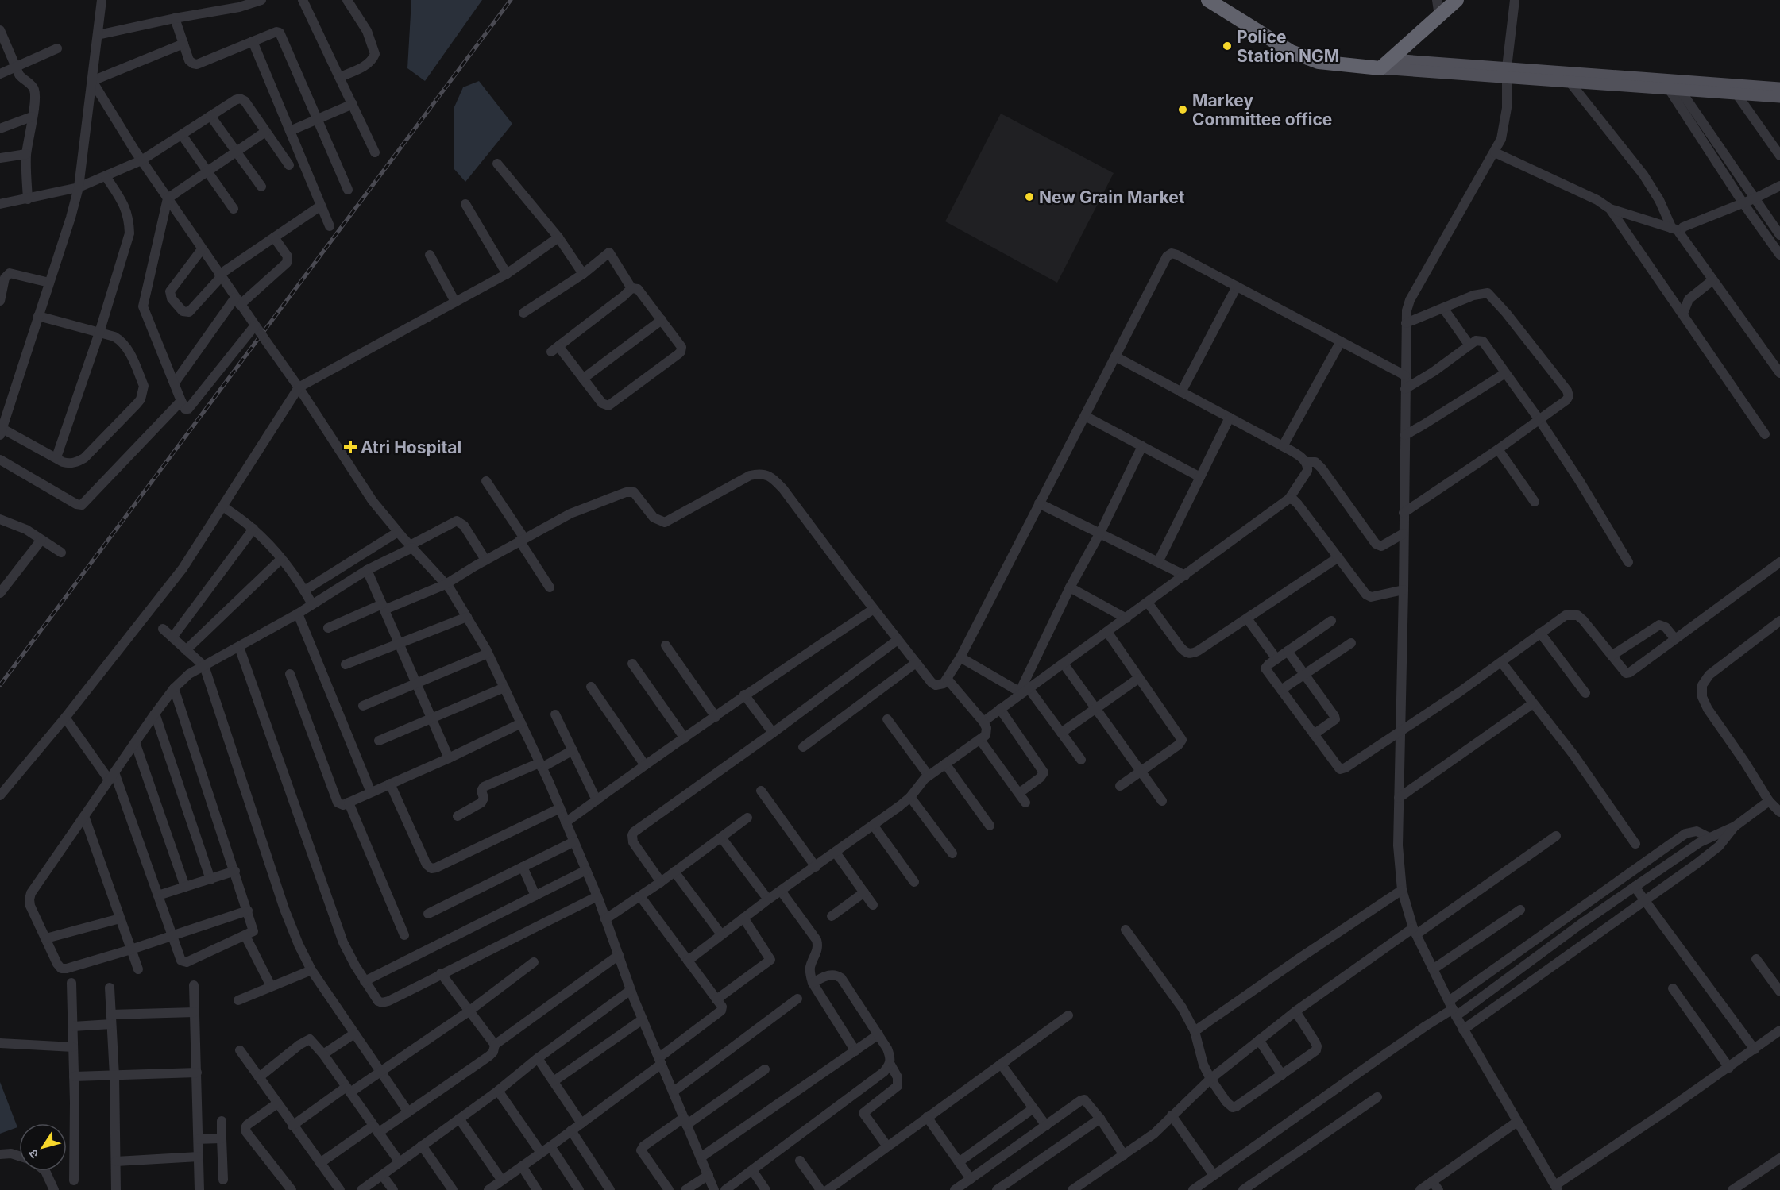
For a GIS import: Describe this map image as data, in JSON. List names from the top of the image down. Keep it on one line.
{"places":{"other":["Police Station NGM","Markey Committee office","New Grain Market"],"health":["Atri Hospital"]},"north":"bottom left"}
